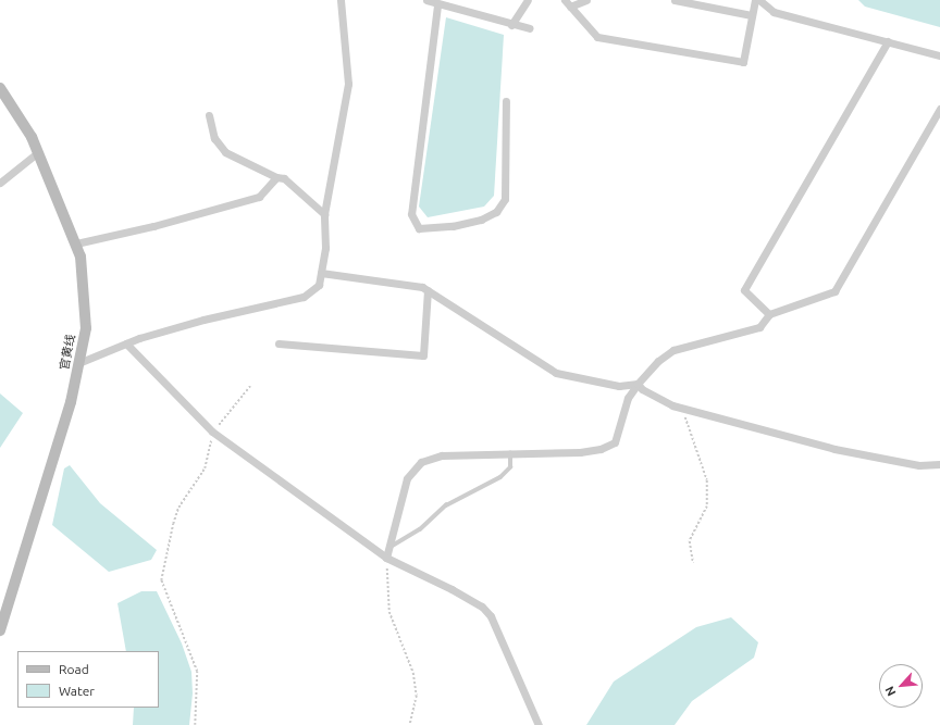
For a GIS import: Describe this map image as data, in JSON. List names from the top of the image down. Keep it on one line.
{"streets":{"street":["官黄线"]},"legend":["Road","Water"],"north":"bottom left"}
